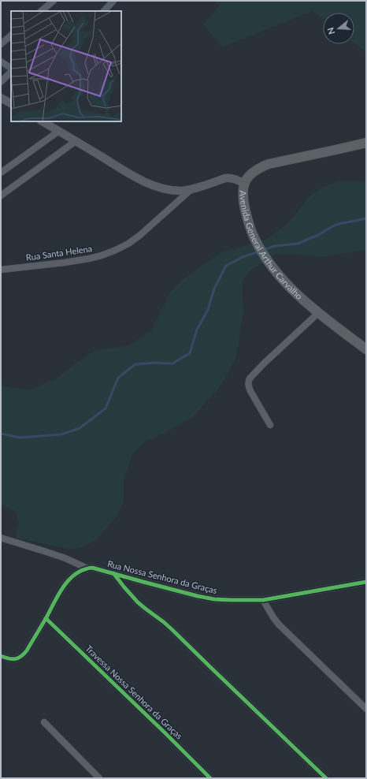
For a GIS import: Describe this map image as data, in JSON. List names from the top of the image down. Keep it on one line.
{"streets":{"main road":["Avenida General Arthur Carvalho"],"street":["Rua Santa Helena","Rua Nossa Senhora da Graças","Travessa Nossa Senhora da Graças"]},"north":"left"}
